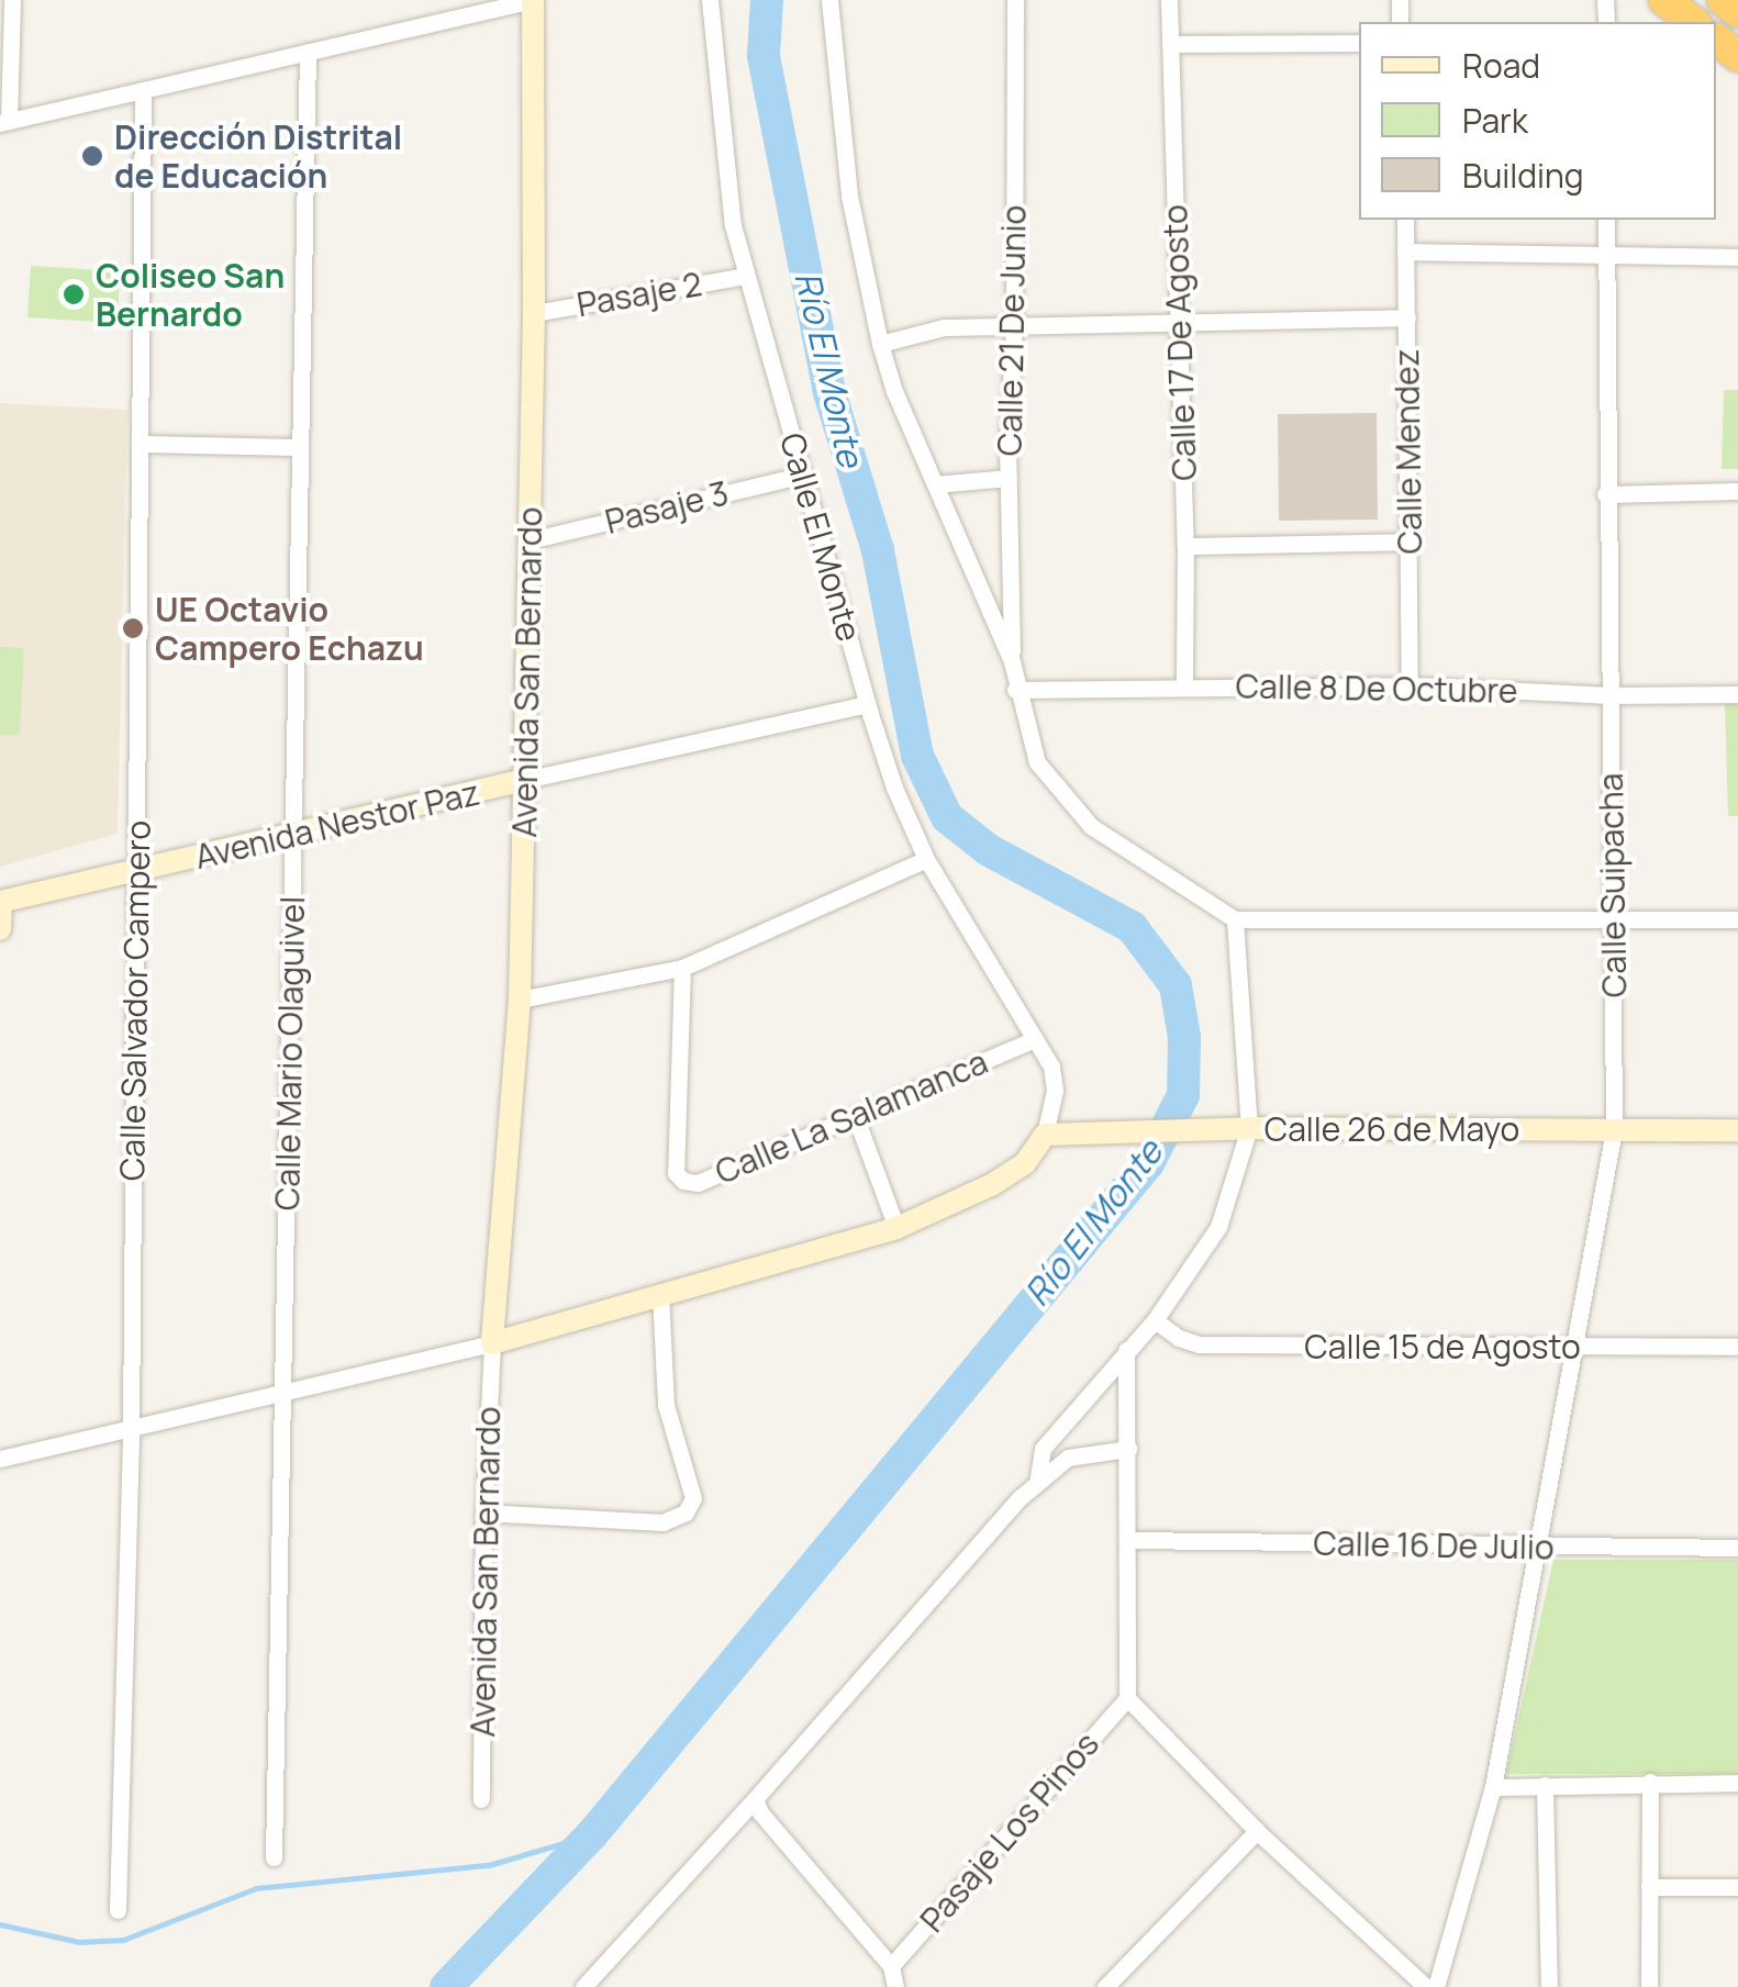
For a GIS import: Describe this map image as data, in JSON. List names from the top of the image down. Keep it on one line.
{"streets":{"street":["Pasaje 2","Calle 21 De Junio","Calle 17 De Agosto","Calle Mendez","Pasaje 3","Calle El Monte","Avenida San Bernardo","Calle 8 De Octubre","Avenida Nestor Paz","Calle Suipacha","Calle Salvador Campero","Calle Mario Olaguivel","Calle La Salamanca","Calle 26 de Mayo","Calle 15 de Agosto","Calle 16 De Julio","Pasaje Los Pinos"]},"crossings":[["Pasaje 2","Calle El Monte"],["Pasaje 2","Avenida San Bernardo"],["Calle 17 De Agosto","Calle 8 De Octubre"],["Calle Mendez","Calle 8 De Octubre"],["Pasaje 3","Calle El Monte"],["Pasaje 3","Avenida San Bernardo"],["Calle El Monte","Avenida Nestor Paz"],["Calle El Monte","Calle La Salamanca"],["Avenida San Bernardo","Avenida Nestor Paz"],["Calle 8 De Octubre","Calle Suipacha"],["Avenida Nestor Paz","Calle Salvador Campero"],["Avenida Nestor Paz","Calle Mario Olaguivel"],["Calle Suipacha","Calle 26 de Mayo"],["Calle Suipacha","Calle 15 de Agosto"],["Calle Suipacha","Calle 16 De Julio"]],"water":["Río El Monte"],"places":["Dirección Distrital de Educación","Coliseo San Bernardo","UE Octavio Campero Echazu"],"legend":["Road","Park","Building"]}
